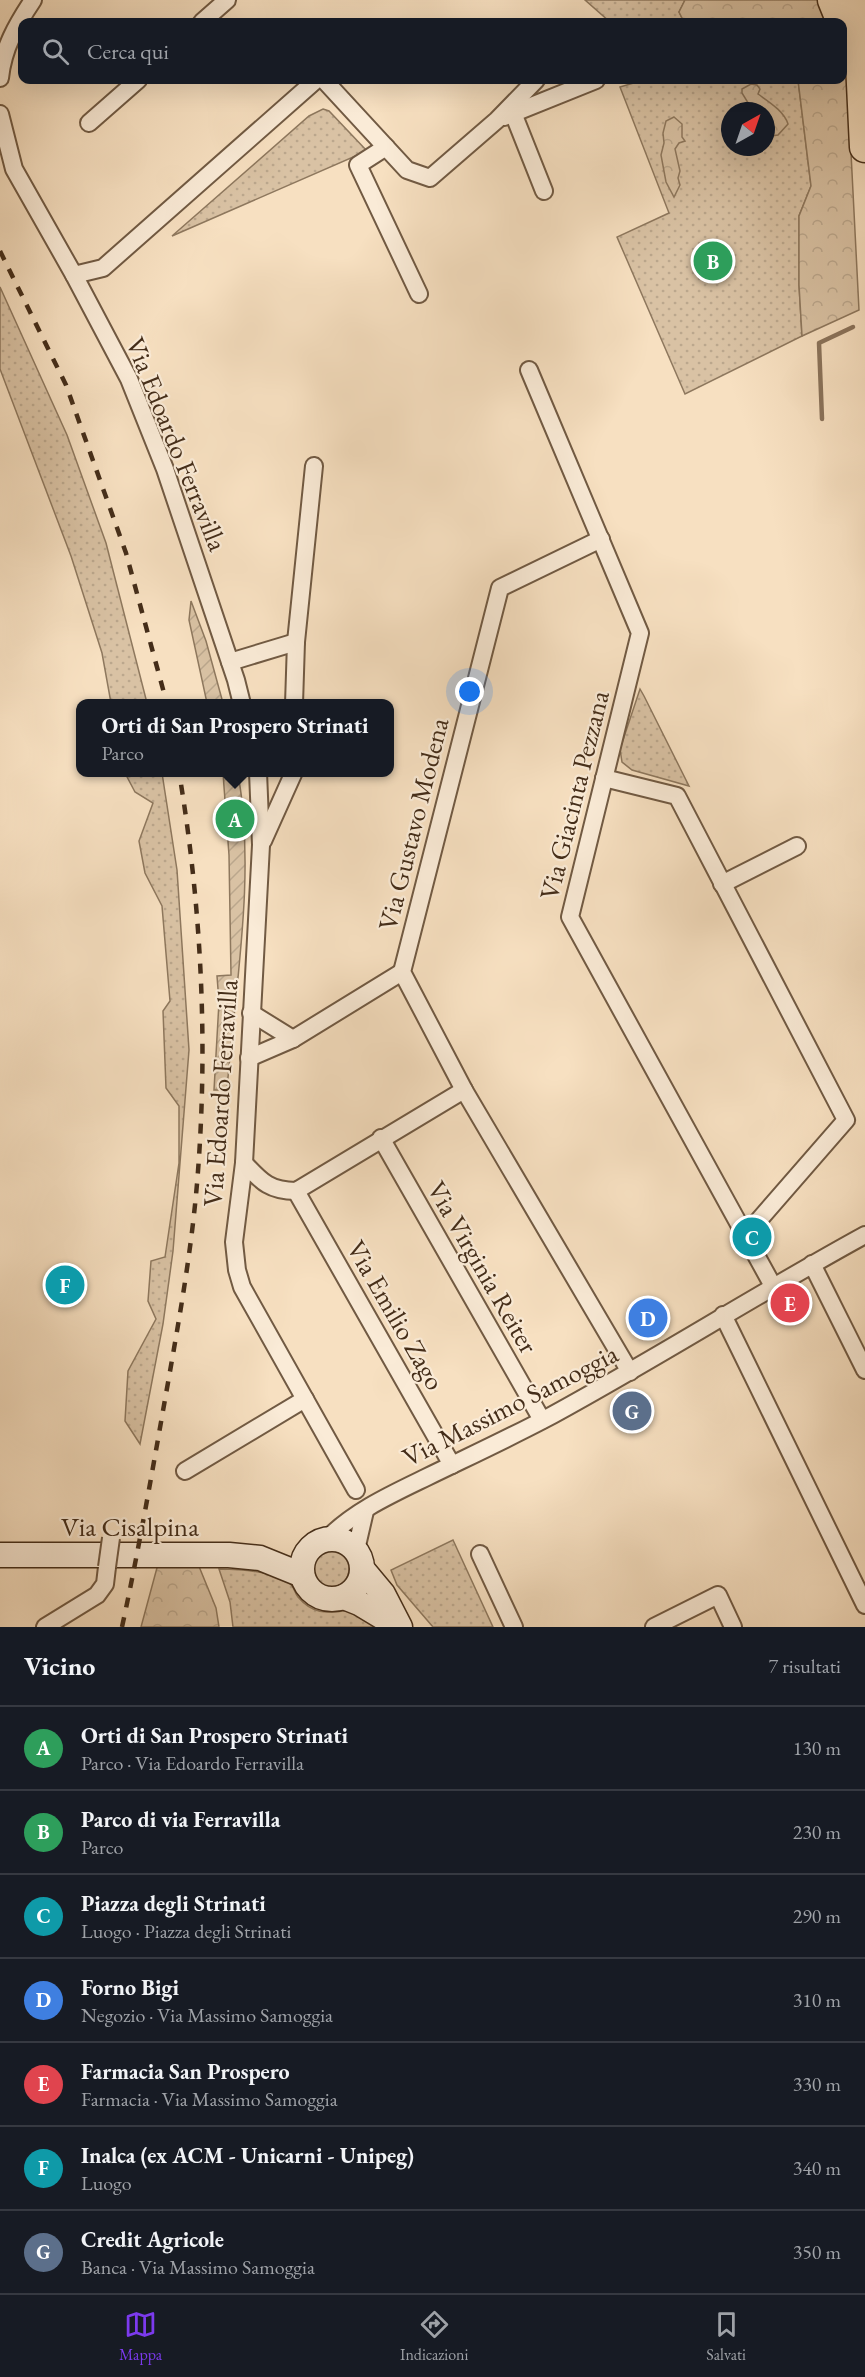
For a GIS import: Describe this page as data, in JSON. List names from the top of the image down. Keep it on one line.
{"streets":{"main road":["Via Cisalpina"],"street":["Via Edoardo Ferravilla","Via Giacinta Pezzana","Via Gustavo Modena","Via Virginia Reiter","Via Emilio Zago","Via Massimo Samoggia"]},"crossings":[["Via Edoardo Ferravilla","Via Gustavo Modena"],["Via Giacinta Pezzana","Via Gustavo Modena"],["Via Giacinta Pezzana","Via Massimo Samoggia"],["Via Gustavo Modena","Via Massimo Samoggia"],["Via Virginia Reiter","Via Massimo Samoggia"],["Via Emilio Zago","Via Massimo Samoggia"],["Via Massimo Samoggia","Via Cisalpina"]],"north":"top right","page":{"search":"Cerca qui","pins":["B","A","C","F","E","D","G"],"popup":["Orti di San Prospero Strinati","Parco"],"heading":["Vicino","7 risultati"],"list":[{"mark":"A","name":"Orti di San Prospero Strinati","note":"Parco · Via Edoardo Ferravilla","value":"130 m"},{"mark":"B","name":"Parco di via Ferravilla","note":"Parco","value":"230 m"},{"mark":"C","name":"Piazza degli Strinati","note":"Luogo · Piazza degli Strinati","value":"290 m"},{"mark":"D","name":"Forno Bigi","note":"Negozio · Via Massimo Samoggia","value":"310 m"},{"mark":"E","name":"Farmacia San Prospero","note":"Farmacia · Via Massimo Samoggia","value":"330 m"},{"mark":"F","name":"Inalca (ex ACM - Unicarni - Unipeg)","note":"Luogo","value":"340 m"},{"mark":"G","name":"Credit Agricole","note":"Banca · Via Massimo Samoggia","value":"350 m"}],"nav":["Mappa","Indicazioni","Salvati"]}}
